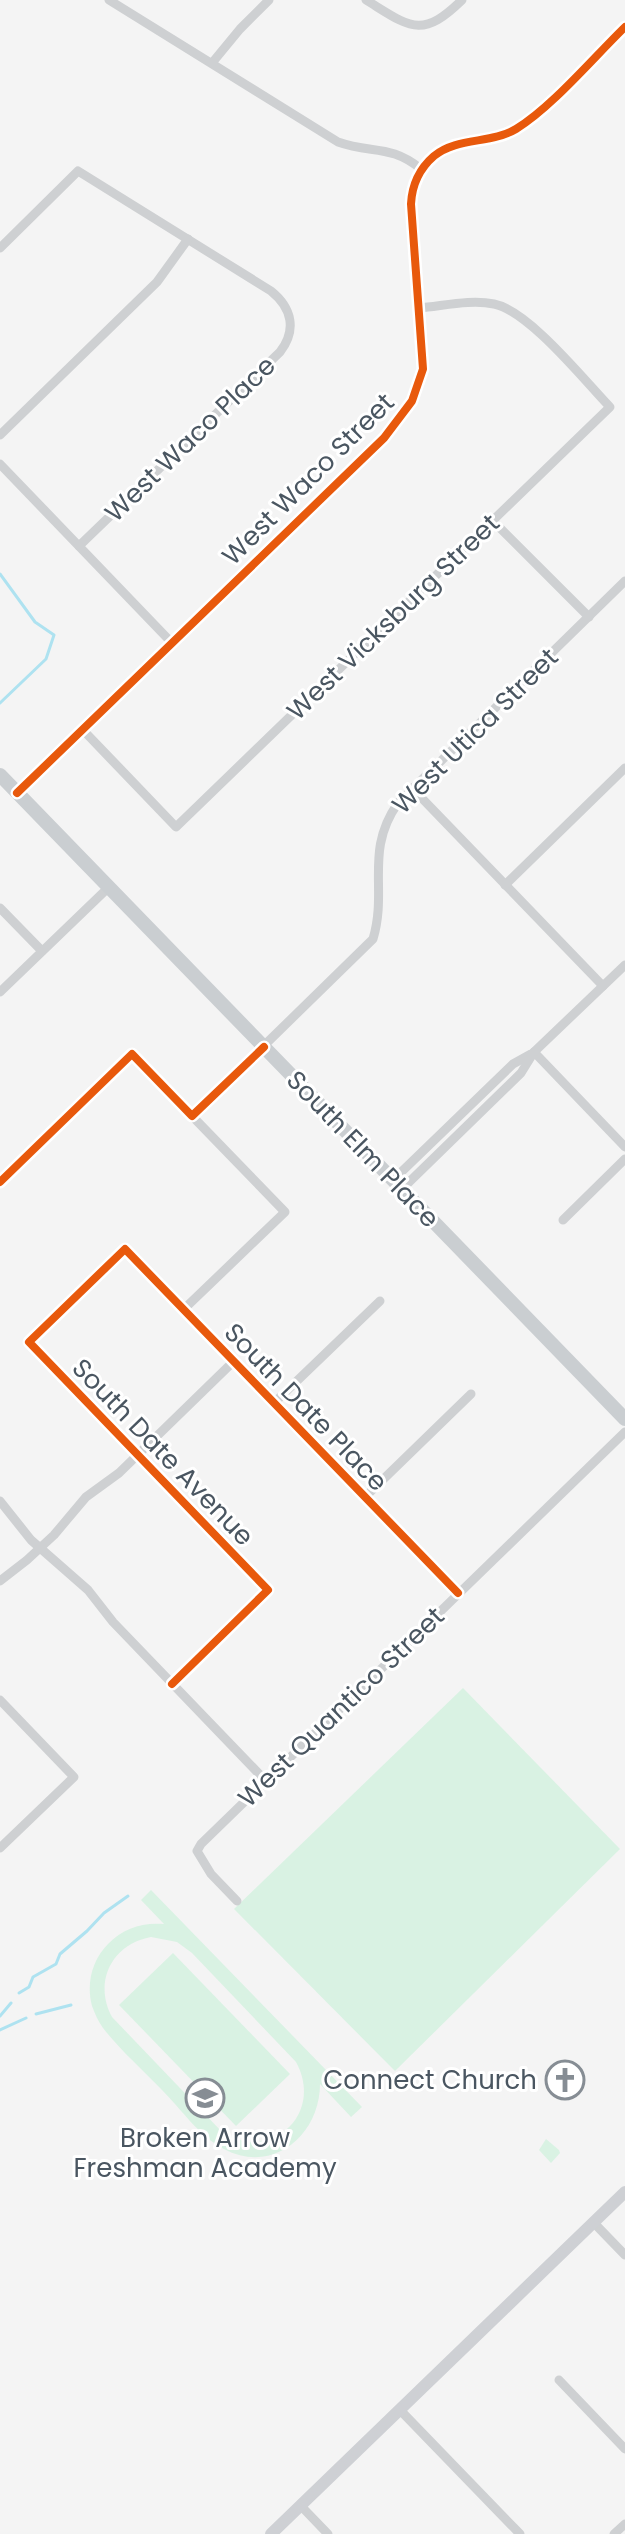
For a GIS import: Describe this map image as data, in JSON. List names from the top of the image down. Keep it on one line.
{"streets":{"main road":["South Elm Place"],"street":["West Waco Place","West Waco Street","West Vicksburg Street","West Utica Street","South Date Place","South Date Avenue","West Quantico Street"]},"crossings":[["West Waco Street","West Vicksburg Street"],["West Waco Street","South Elm Place"],["West Utica Street","South Elm Place"],["South Date Place","South Date Avenue"],["South Date Place","West Quantico Street"]],"places":{"church":["Connect Church"],"school or university":["Broken Arrow Freshman Academy"]}}
